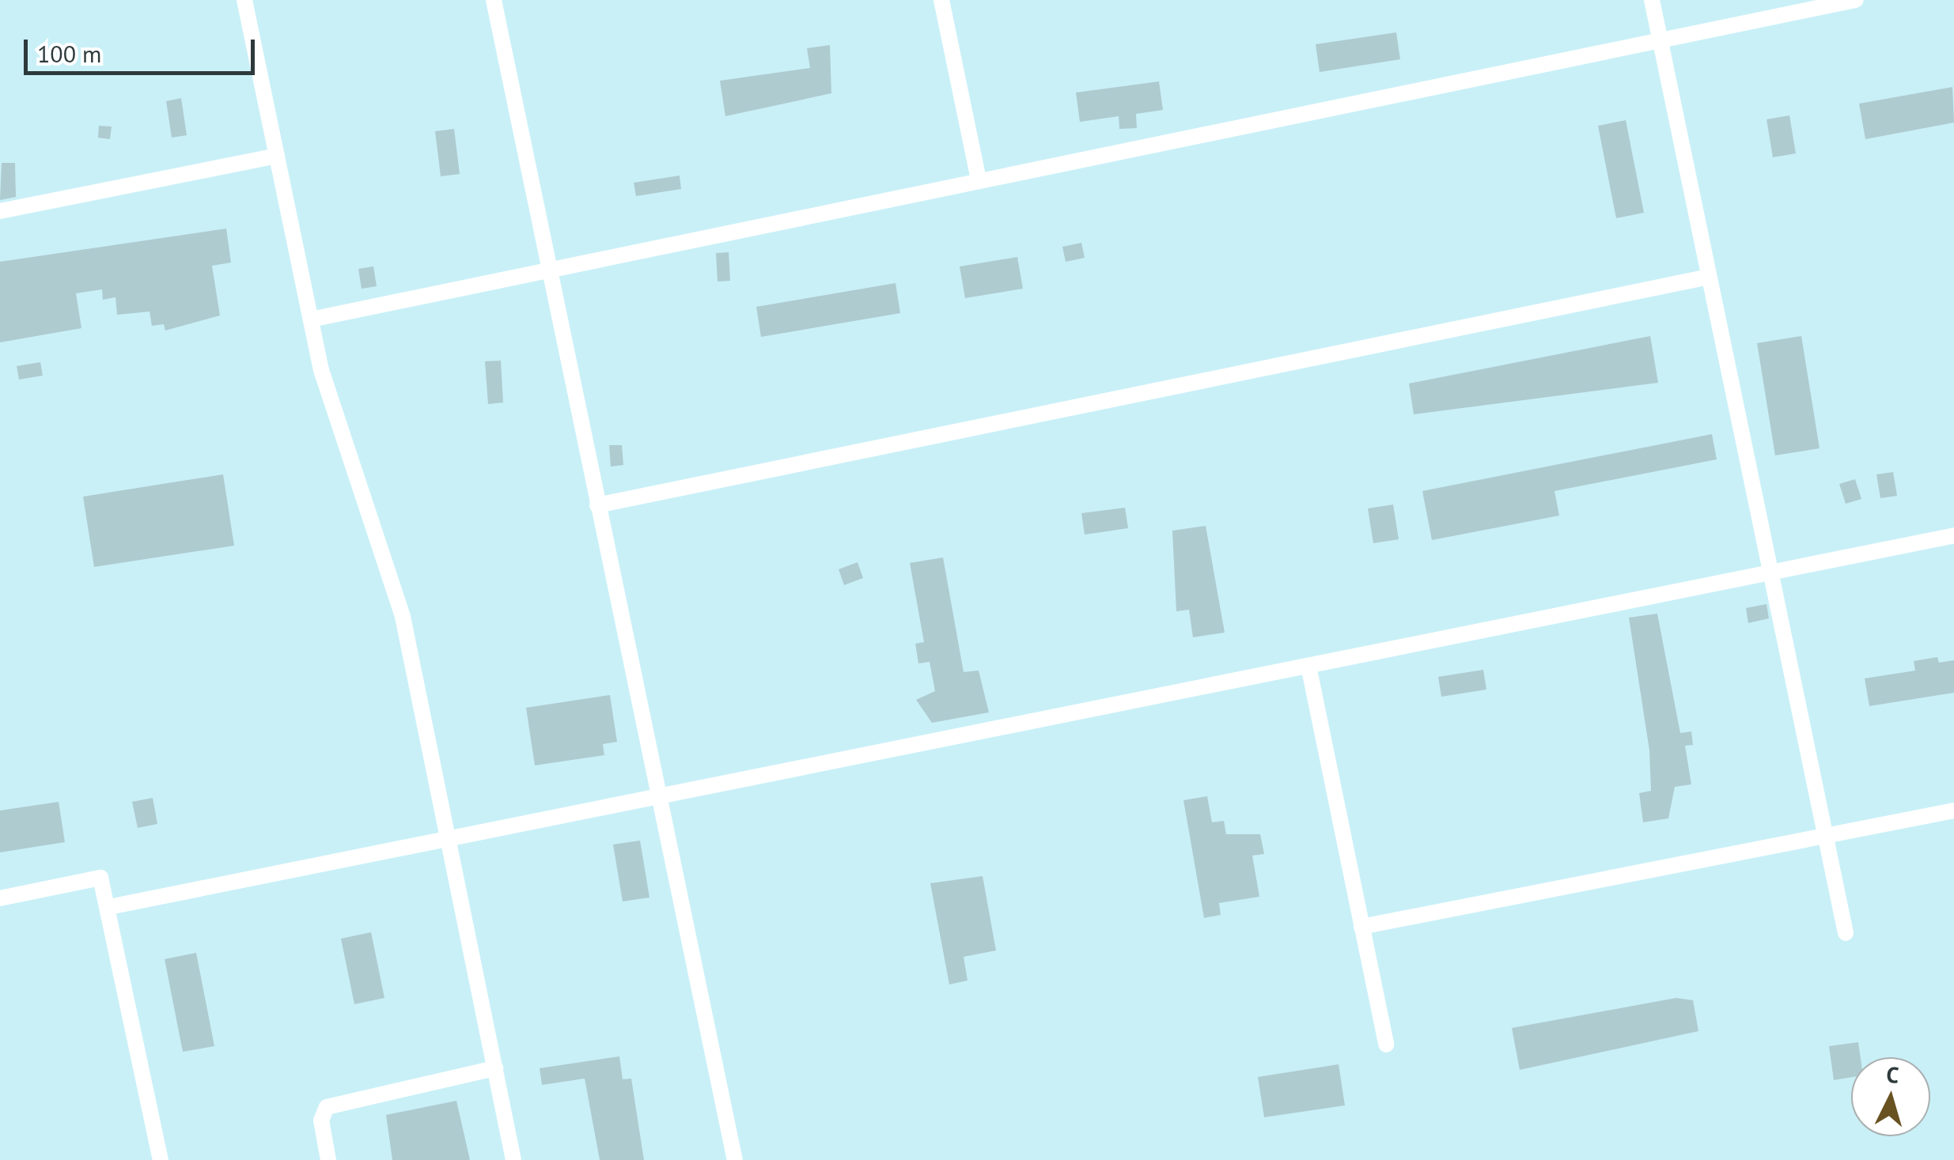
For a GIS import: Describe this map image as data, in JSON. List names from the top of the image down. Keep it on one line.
{"scale_bar":"100 m","north":"top"}
